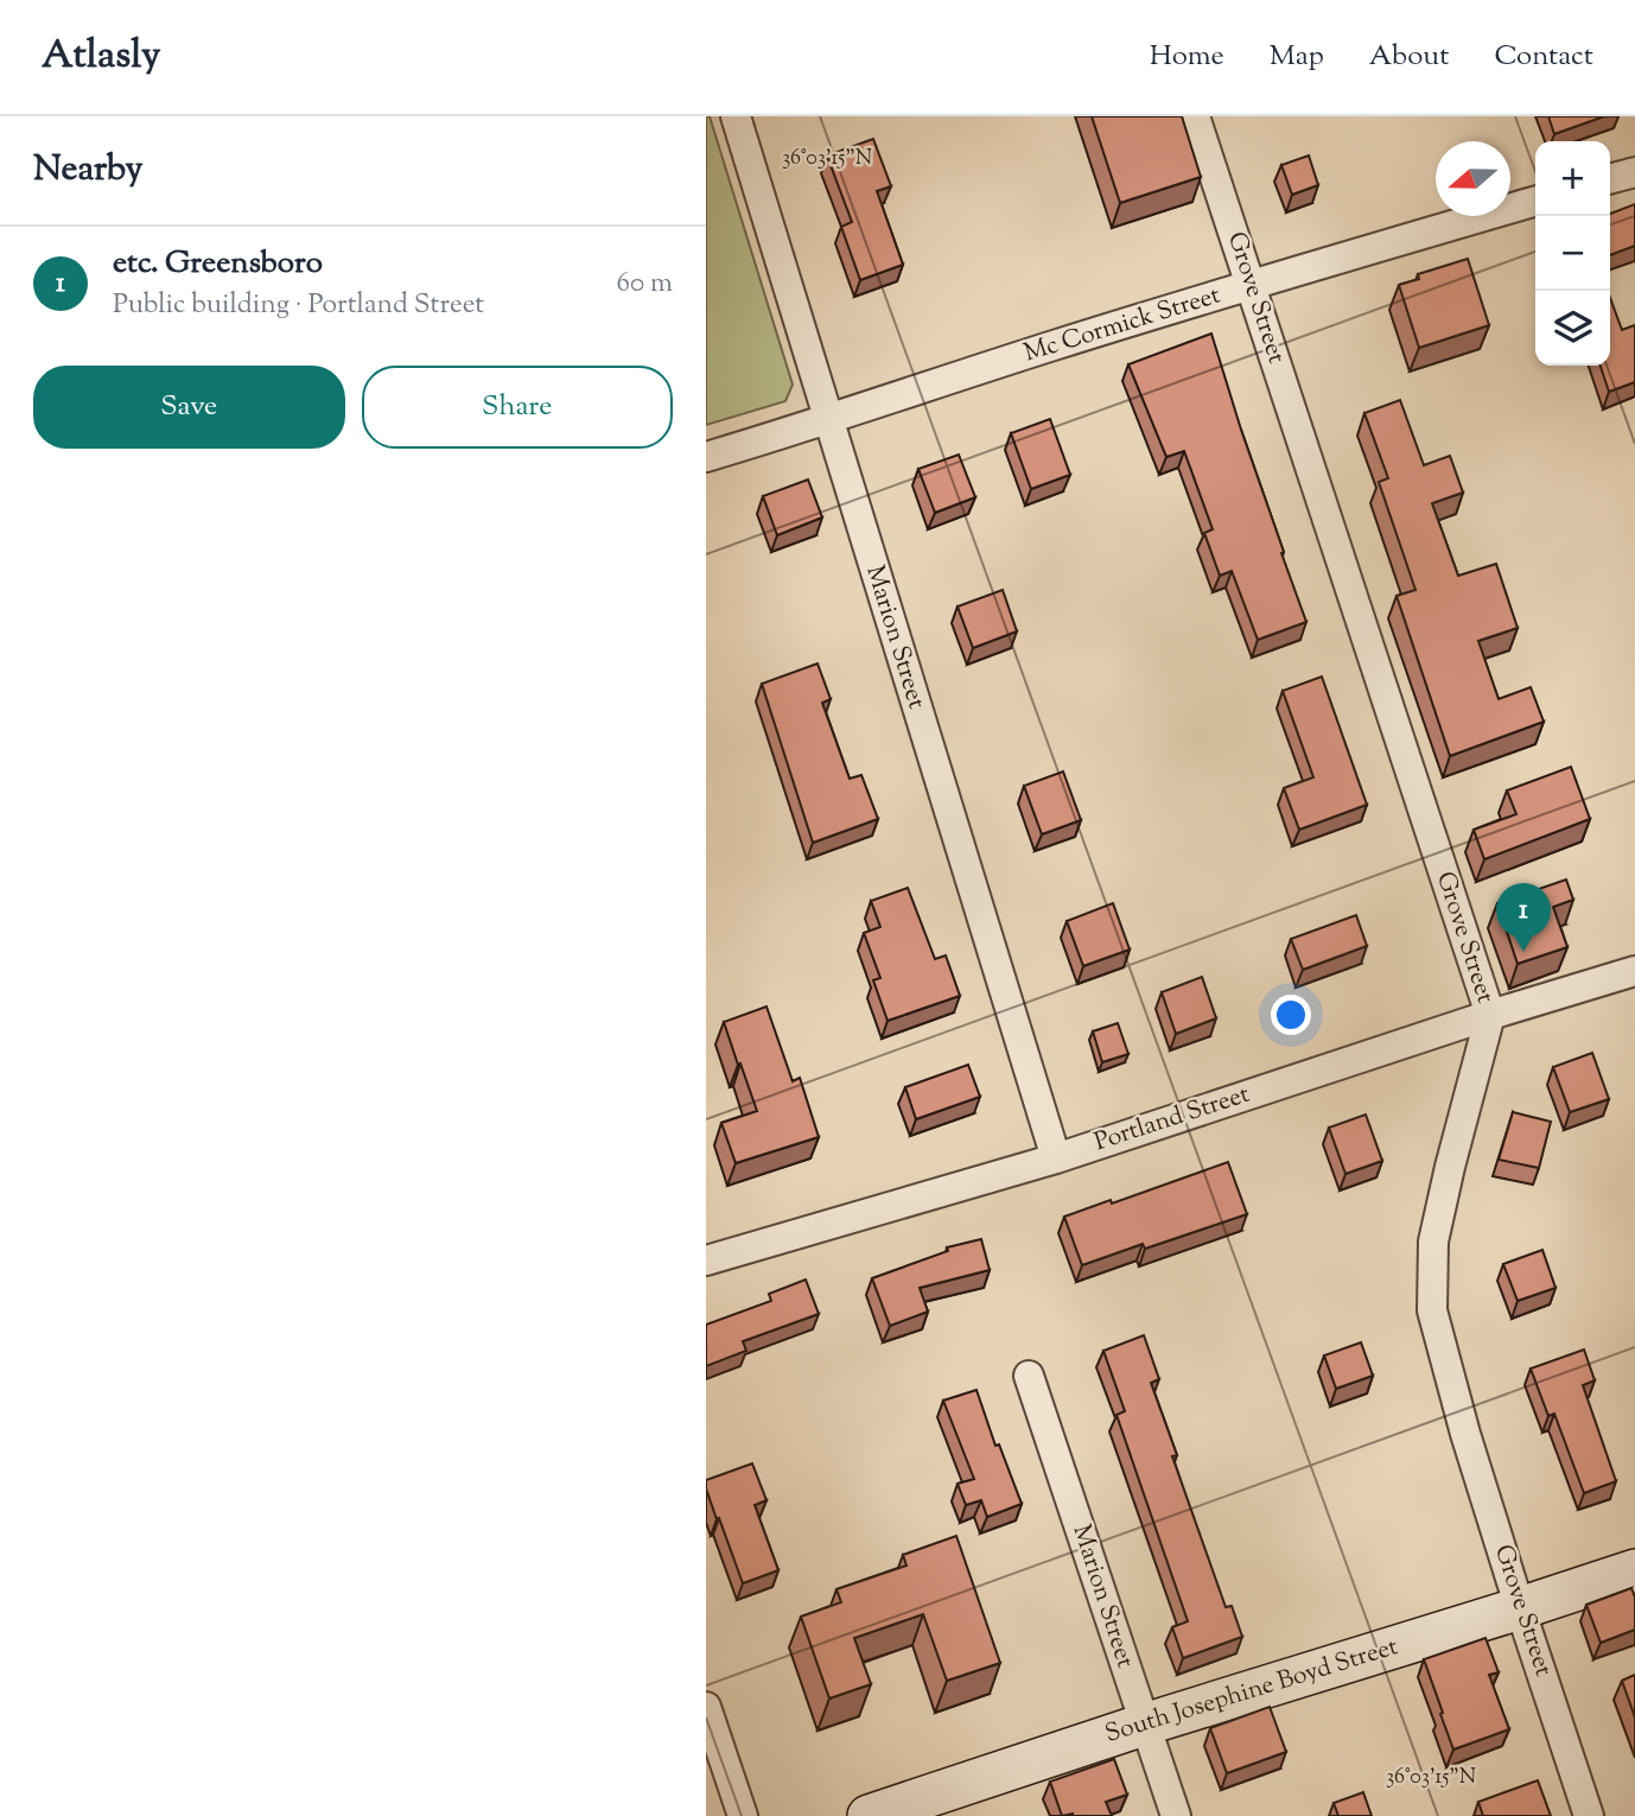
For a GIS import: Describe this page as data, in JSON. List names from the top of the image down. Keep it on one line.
{"streets":{"main road":["South Josephine Boyd Street"],"street":["Grove Street","Mc Cormick Street","Marion Street","Portland Street"]},"crossings":[["Grove Street","Mc Cormick Street"],["Grove Street","Portland Street"],["Grove Street","South Josephine Boyd Street"],["Mc Cormick Street","Marion Street"],["Marion Street","Portland Street"],["Marion Street","South Josephine Boyd Street"]],"north":"left","page":{"header":"Atlasly","nav":["Home","Map","About","Contact"],"heading":"Nearby","map_buttons":["+","−"],"list":[{"mark":"1","name":"etc. Greensboro","note":"Public building · Portland Street","value":"60 m"}],"buttons":["Save","Share"],"pins":"1"},"coordinates":["36°03'15\"N"]}
